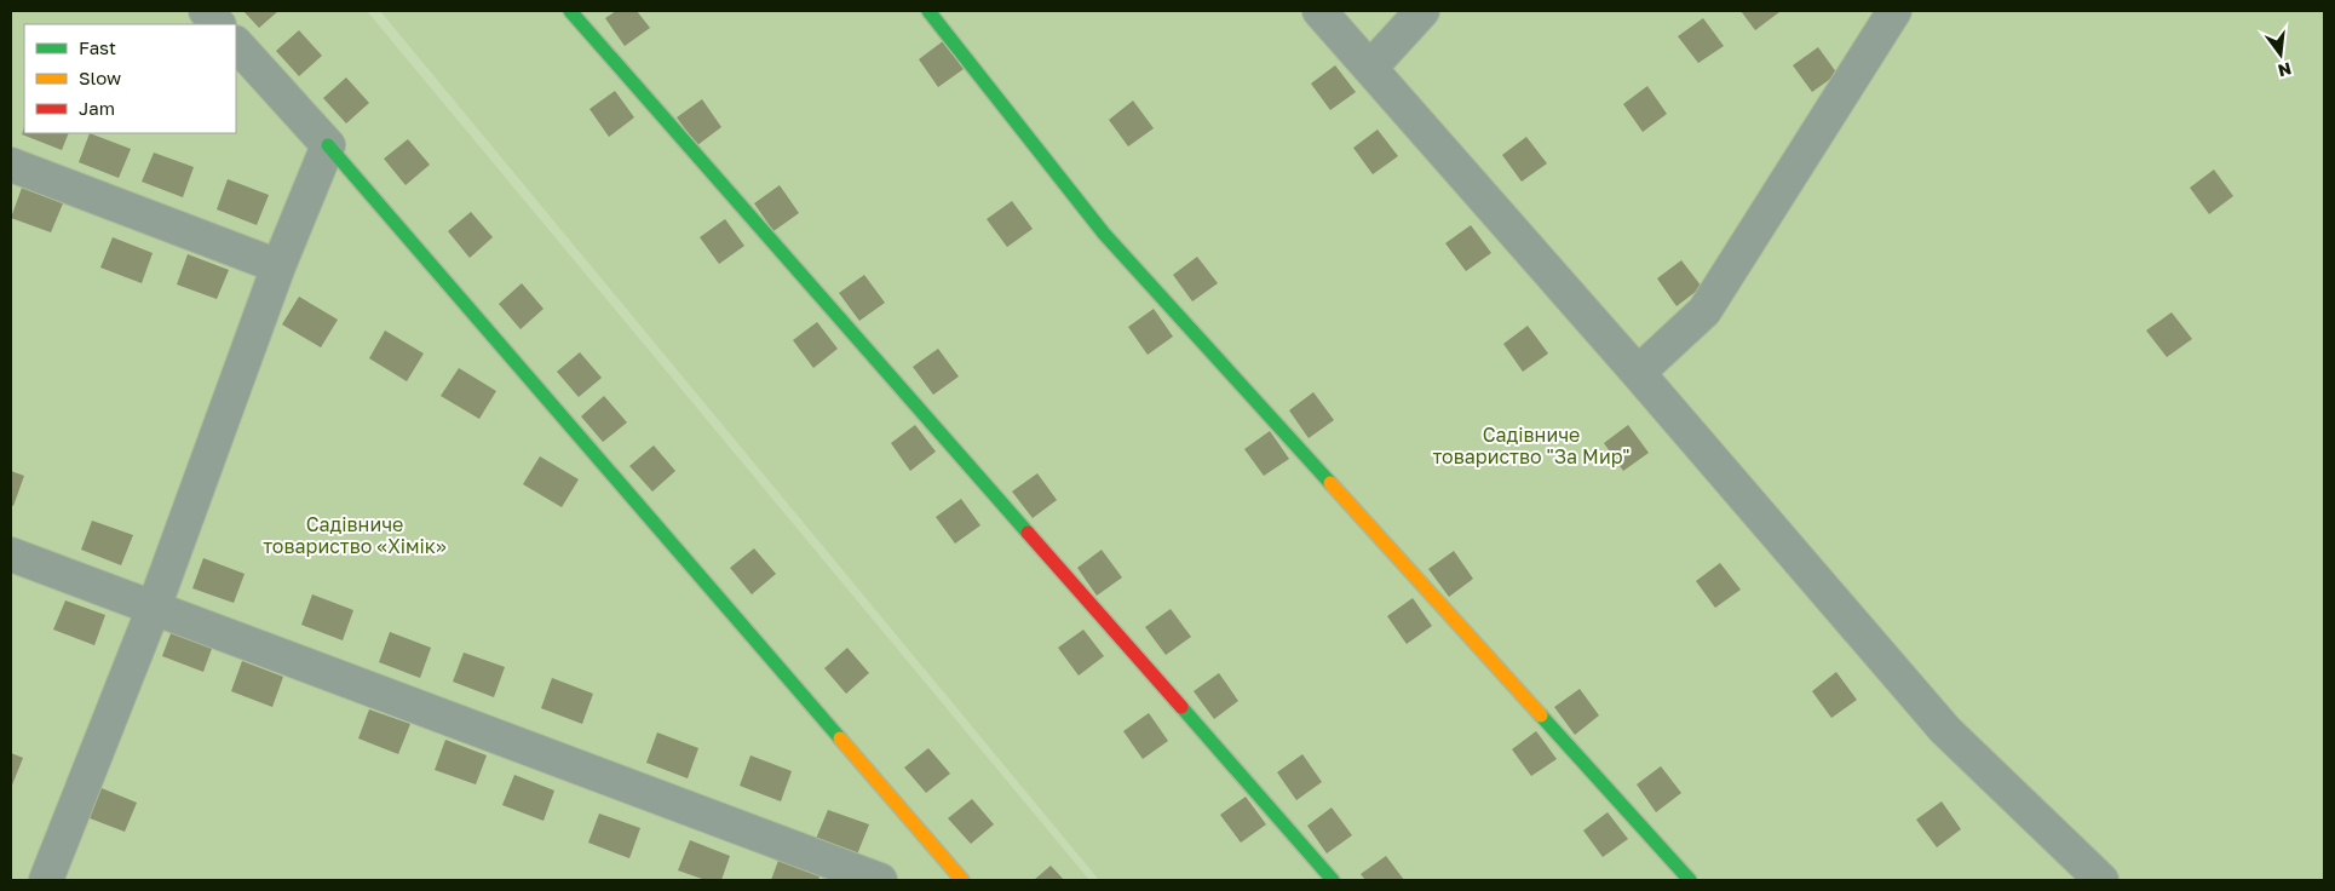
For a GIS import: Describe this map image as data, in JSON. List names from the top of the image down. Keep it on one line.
{"parks":["Садівниче товариство \"За Мир\"","Садівниче товариство «Хімік»"],"legend":["Fast","Slow","Jam"],"north":"bottom"}
